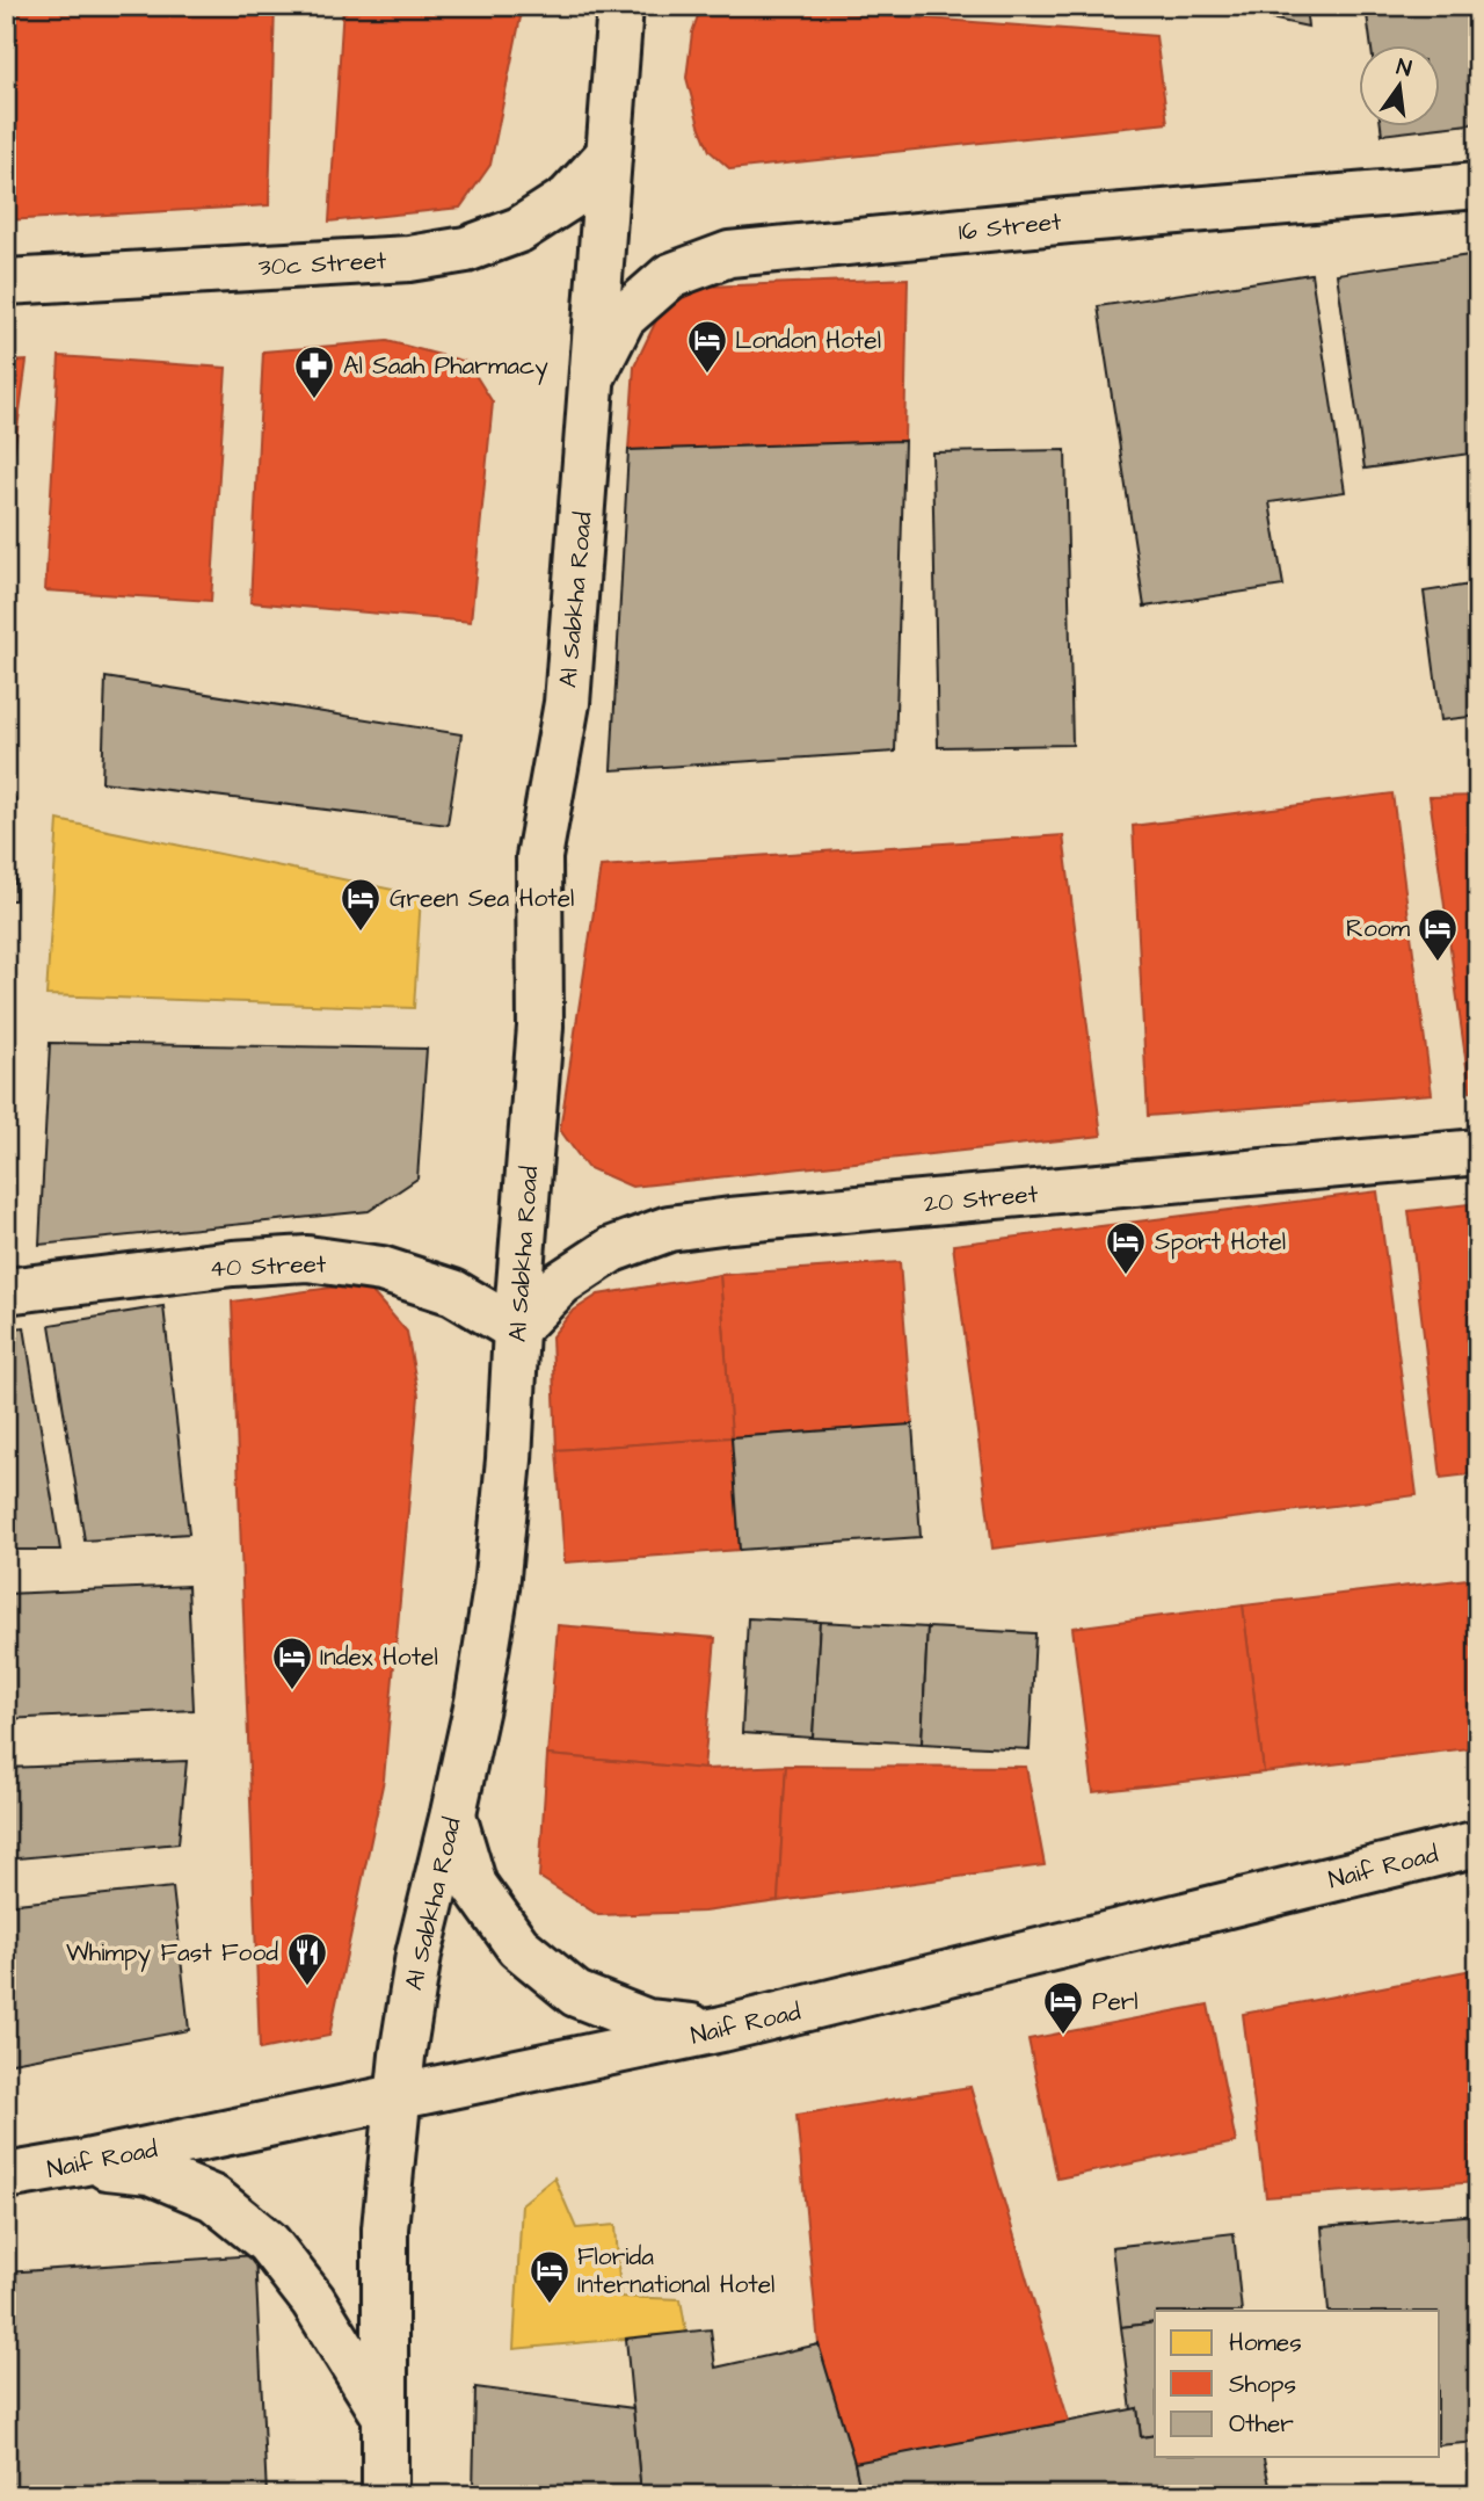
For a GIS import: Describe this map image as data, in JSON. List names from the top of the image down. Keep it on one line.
{"streets":{"street":["16 Street","30c Street","Al Sabkha Road","20 Street","40 Street","Naif Road"]},"crossings":[["16 Street","Al Sabkha Road"],["30c Street","Al Sabkha Road"],["Al Sabkha Road","20 Street"],["Al Sabkha Road","40 Street"],["Al Sabkha Road","Naif Road"],["20 Street","40 Street"]],"places":{"hotel":["London Hotel","Green Sea Hotel","Room","Sport Hotel","Index Hotel","Perl","Florida International Hotel"],"pharmacy":["Al Saah Pharmacy"],"restaurant":["Whimpy Fast Food"]},"legend":["Homes","Shops","Other"],"north":"top"}
